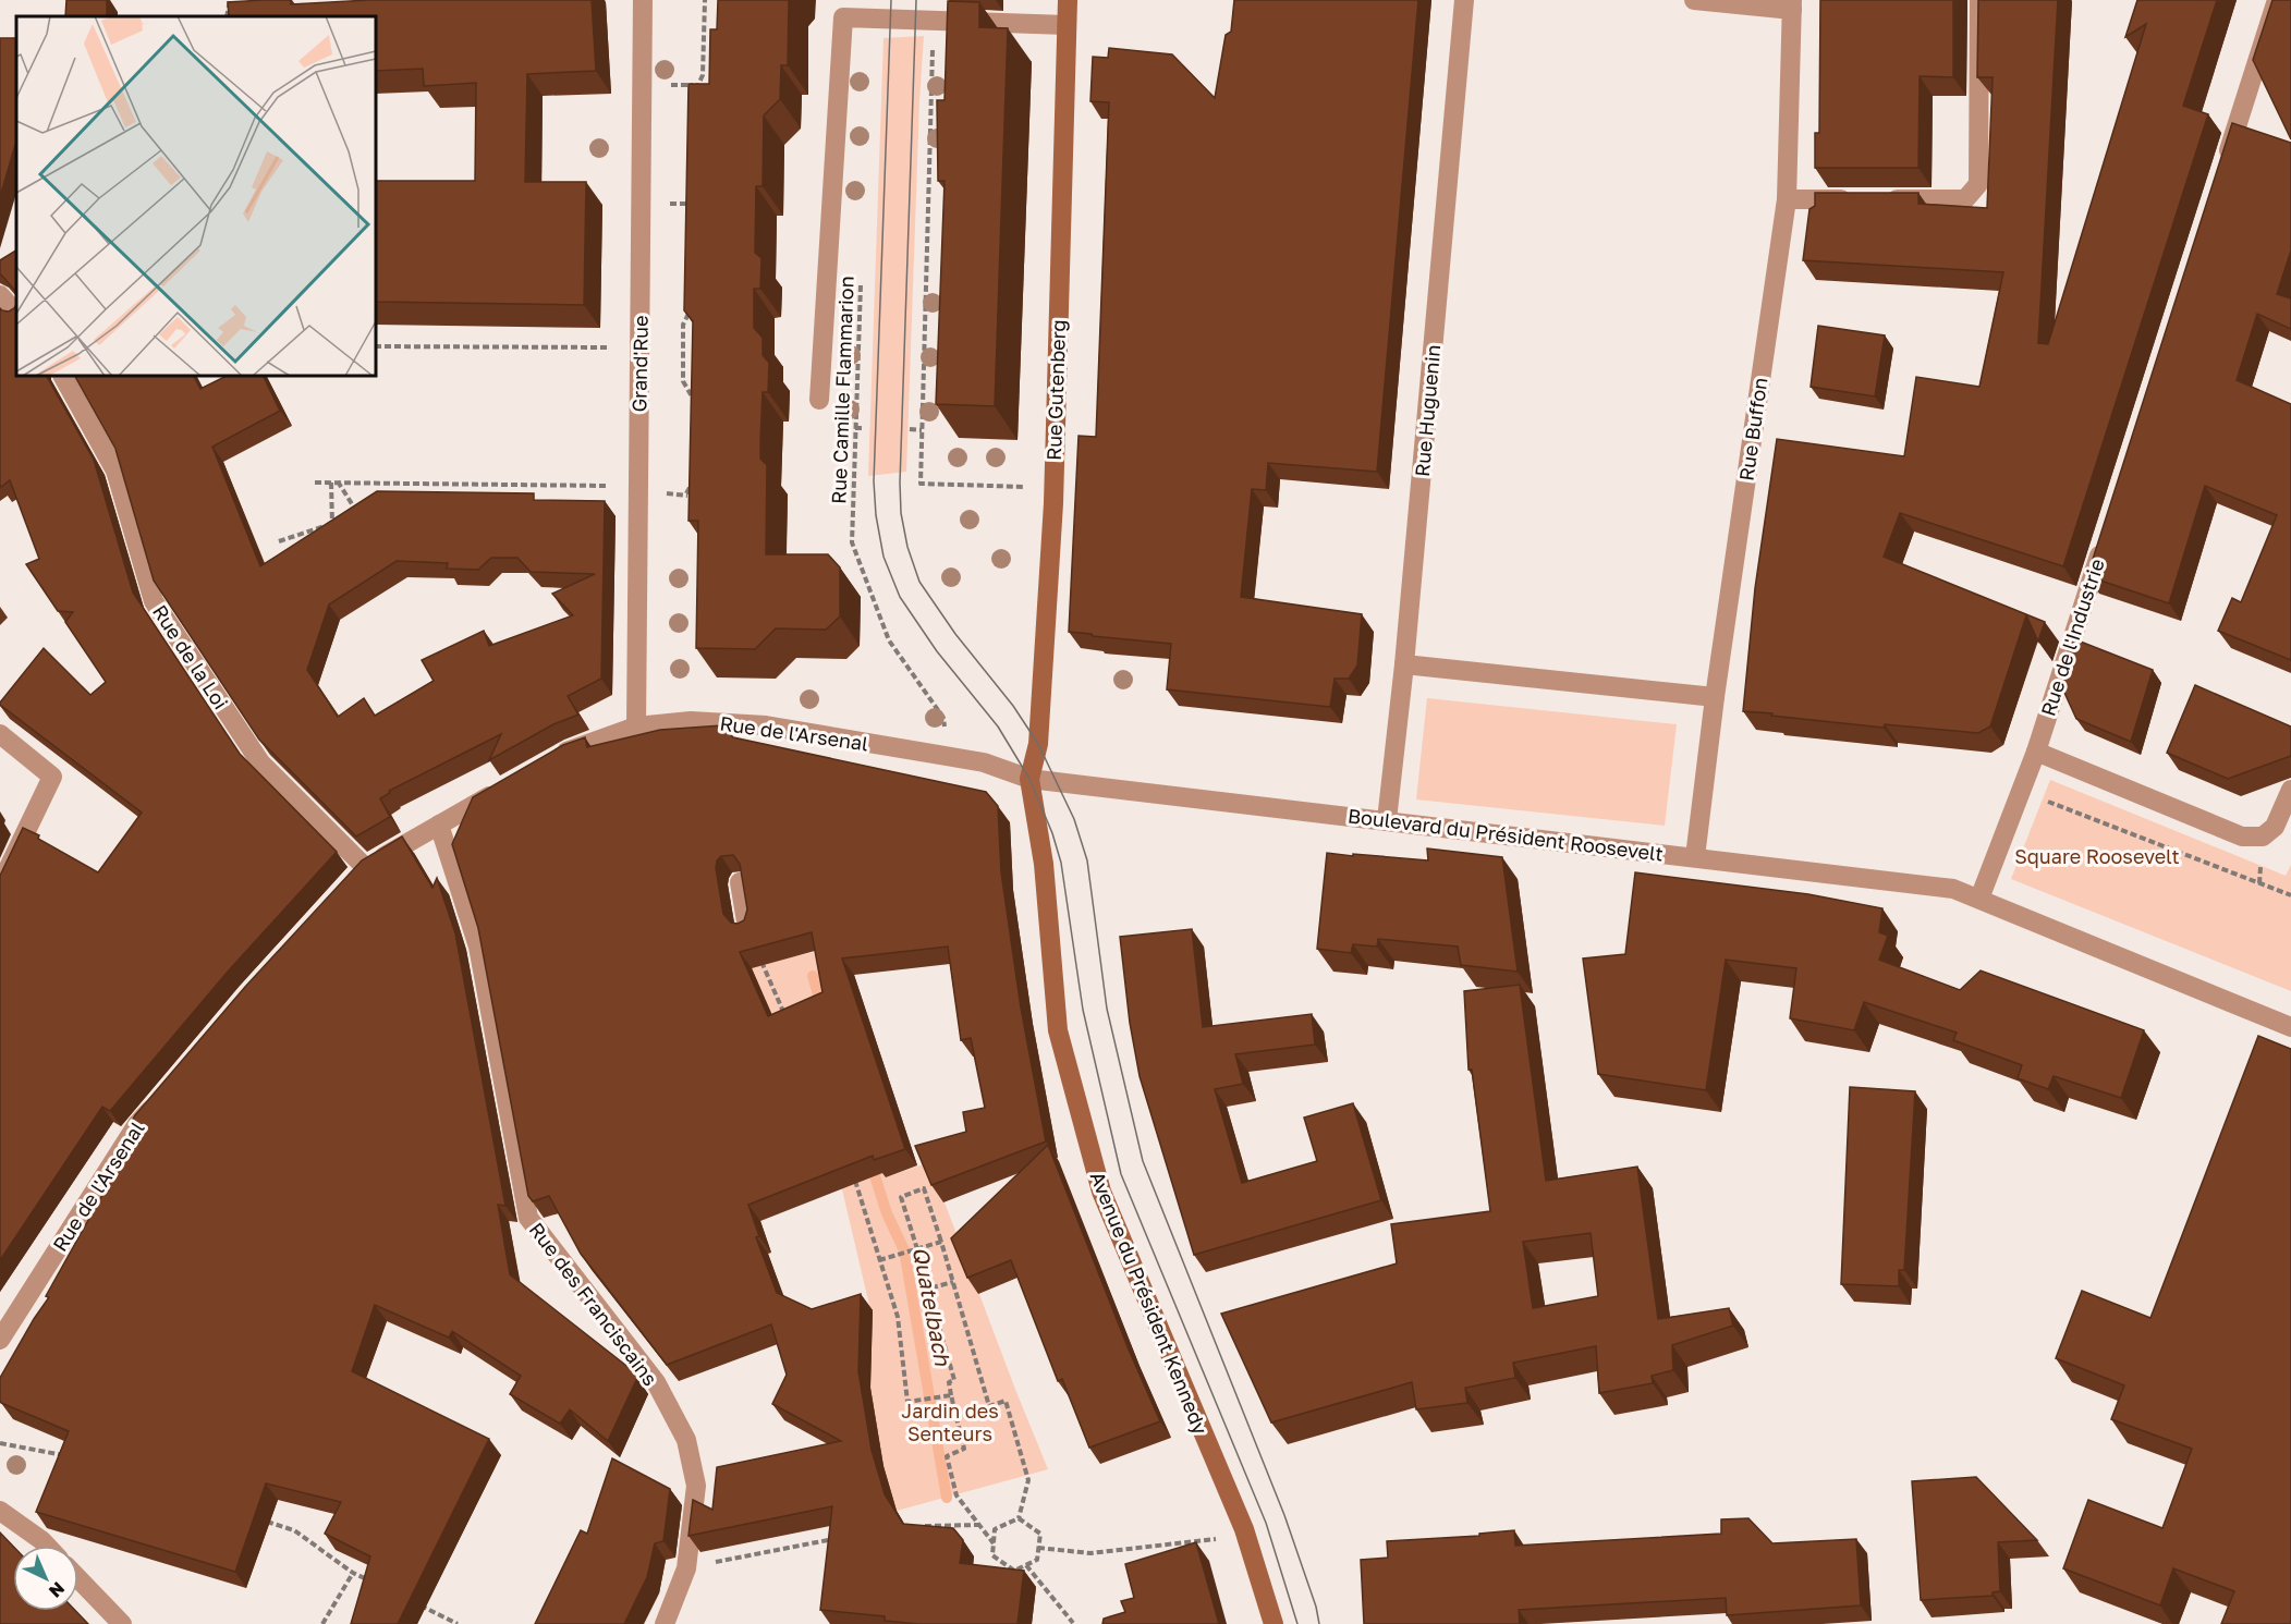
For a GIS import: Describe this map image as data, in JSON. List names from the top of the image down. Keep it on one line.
{"streets":{"street":["Grand'Rue","Rue Gutenberg","Rue Huguenin","Rue Buffon","Rue de l'Industrie","Rue de la Loi","Rue de l'Arsenal","Boulevard du Président Roosevelt","Avenue du Président Kennedy","Rue des Franciscains"],"path":["Rue Camille Flammarion"]},"crossings":[["Grand'Rue","Rue de l'Arsenal"],["Rue Camille Flammarion","Rue de l'Arsenal"],["Rue Gutenberg","Rue de l'Arsenal"],["Rue Gutenberg","Boulevard du Président Roosevelt"],["Rue Gutenberg","Avenue du Président Kennedy"],["Rue Huguenin","Boulevard du Président Roosevelt"],["Rue Buffon","Boulevard du Président Roosevelt"],["Rue de la Loi","Rue des Franciscains"],["Rue de l'Arsenal","Boulevard du Président Roosevelt"],["Rue de l'Arsenal","Avenue du Président Kennedy"],["Boulevard du Président Roosevelt","Avenue du Président Kennedy"]],"water":["Quatelbach"],"parks":["Square Roosevelt","Jardin des Senteurs"],"north":"bottom right"}
